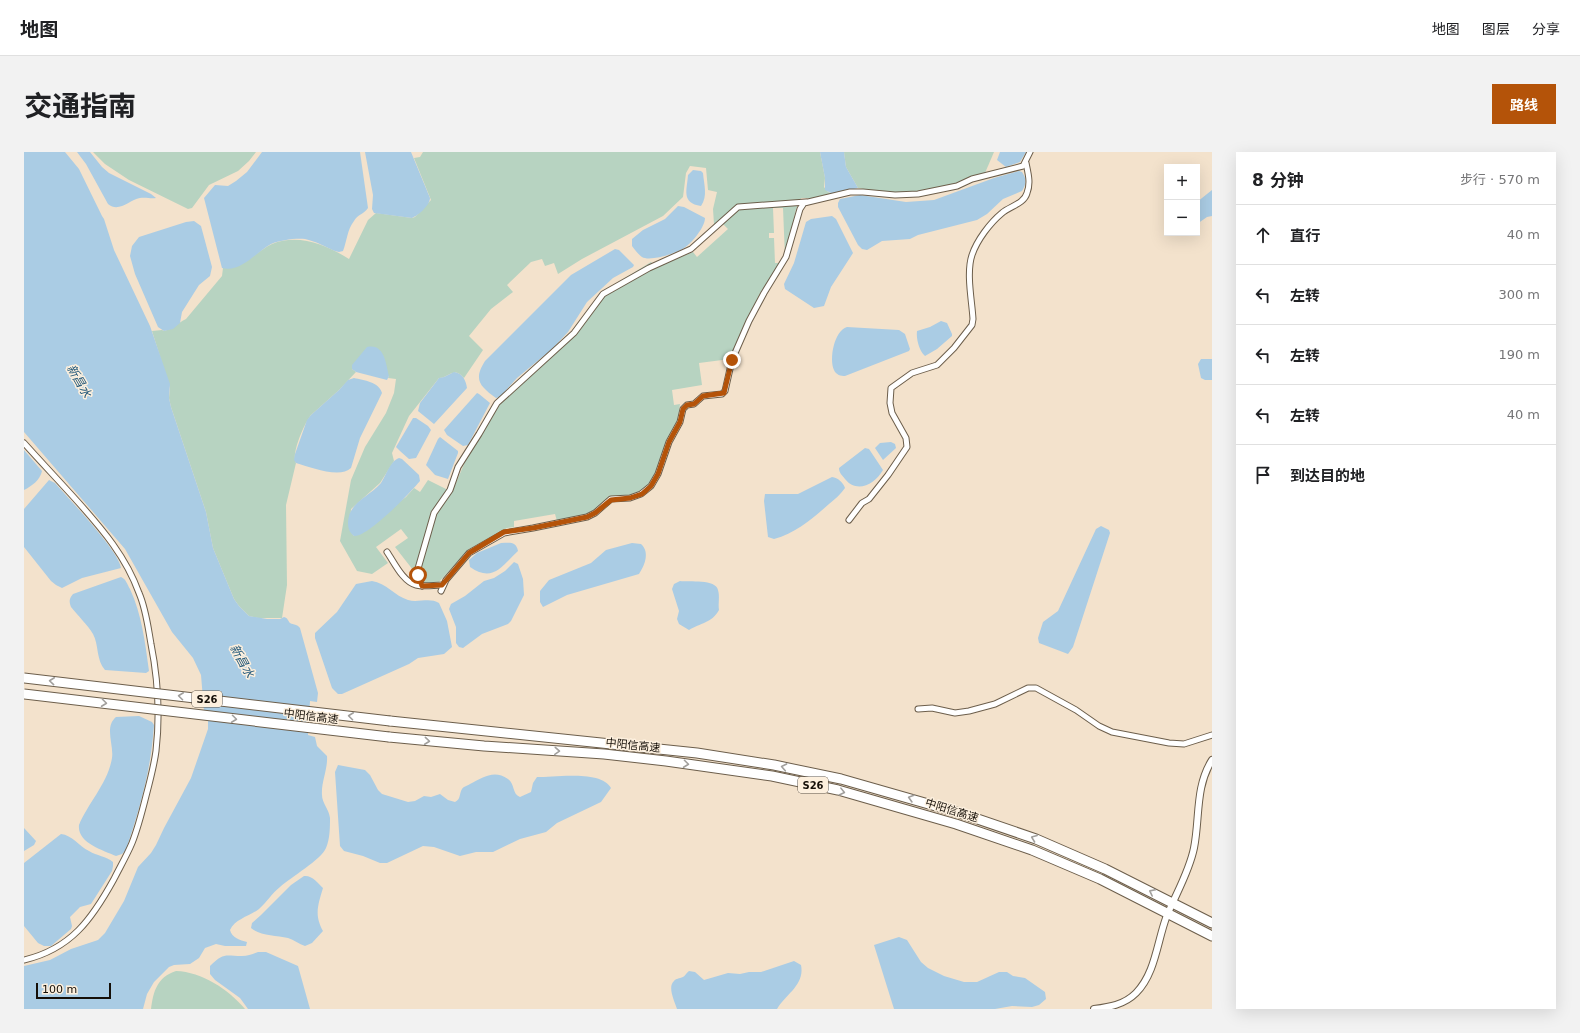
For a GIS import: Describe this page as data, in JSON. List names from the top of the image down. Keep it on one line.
{"streets":{"highway":["S26","中阳信高速"]},"water":["新昌水"],"scale_bar":"100 m","page":{"header":"地图","nav":["地图","图层","分享"],"title":"交通指南","buttons":"路线","heading":["8 分钟","步行 · 570 m"],"map_buttons":["+","−"],"list":[["直行","40 m"],["左转","300 m"],["左转","190 m"],["左转","40 m"],"到达目的地"],"scale":"100 m"}}
